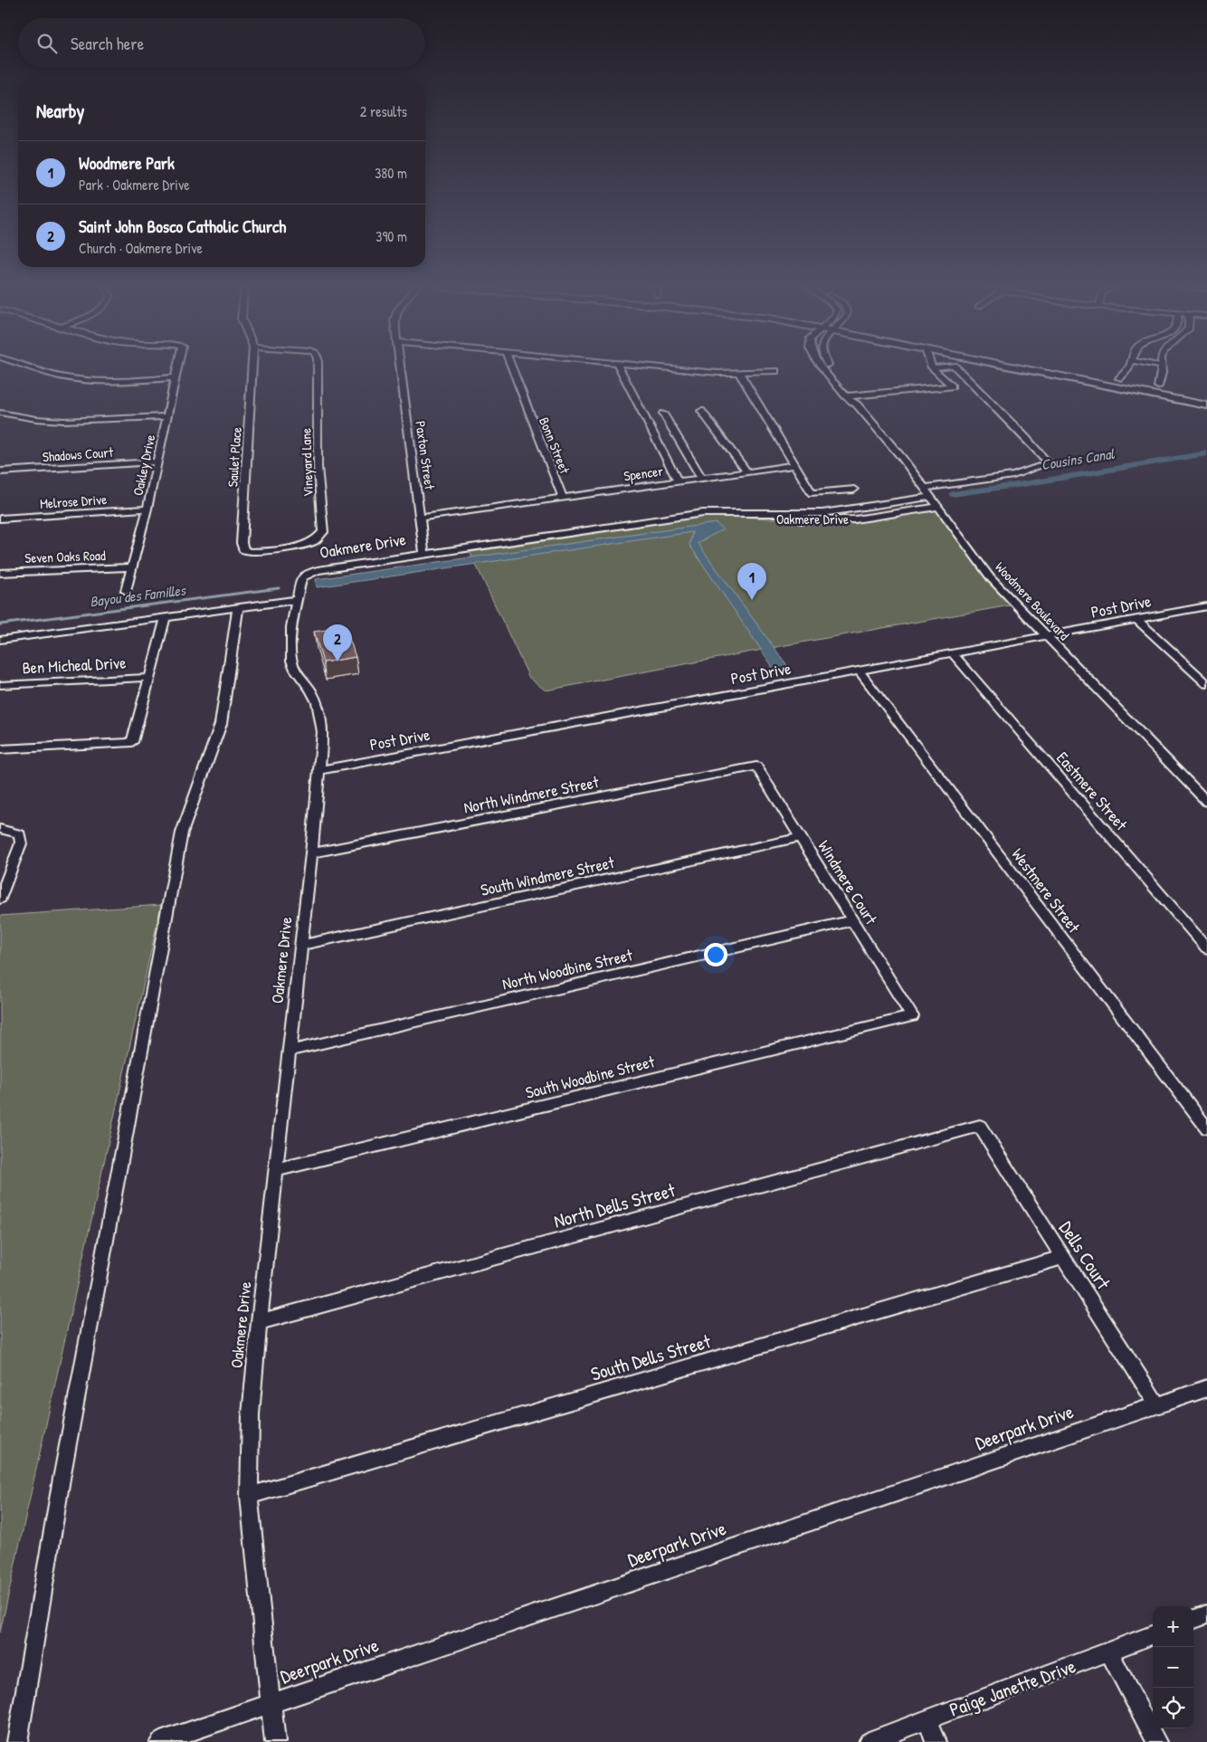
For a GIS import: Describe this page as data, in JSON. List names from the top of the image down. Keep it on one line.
{"streets":{"street":["Bonn Street","Shadows Court","Paxton Street","Saulet Place","Vineyard Lane","Oakley Drive","Spencer","Melrose Drive","Oakmere Drive","Seven Oaks Road","Woodmere Boulevard","Post Drive","Ben Micheal Drive","Eastmere Street","North Windmere Street","South Windmere Street","Windmere Court","Westmere Street","North Woodbine Street","South Woodbine Street","North Dells Street","Dells Court","South Dells Street","Deerpark Drive","Paige Janette Drive"]},"crossings":[["Bonn Street","Spencer"],["Shadows Court","Oakley Drive"],["Paxton Street","Spencer"],["Paxton Street","Oakmere Drive"],["Saulet Place","Vineyard Lane"],["Oakley Drive","Melrose Drive"],["Oakley Drive","Seven Oaks Road"],["Oakmere Drive","Woodmere Boulevard"],["Oakmere Drive","Post Drive"],["Oakmere Drive","North Windmere Street"],["Oakmere Drive","South Windmere Street"],["Oakmere Drive","North Woodbine Street"],["Oakmere Drive","South Woodbine Street"],["Oakmere Drive","North Dells Street"],["Oakmere Drive","South Dells Street"],["Oakmere Drive","Deerpark Drive"],["Woodmere Boulevard","Post Drive"],["Post Drive","Eastmere Street"],["Post Drive","Westmere Street"],["North Windmere Street","Windmere Court"],["South Windmere Street","Windmere Court"],["Windmere Court","North Woodbine Street"],["Windmere Court","South Woodbine Street"],["North Dells Street","Dells Court"],["Dells Court","South Dells Street"],["Dells Court","Deerpark Drive"]],"water":["Cousins Canal","Bayou des Familles"],"page":{"search":"Search here","heading":["Nearby","2 results"],"list":[{"mark":"1","name":"Woodmere Park","note":"Park · Oakmere Drive","value":"380 m"},{"mark":"2","name":"Saint John Bosco Catholic Church","note":"Church · Oakmere Drive","value":"390 m"}],"pins":["1","2"],"map_buttons":["+","−"]}}
